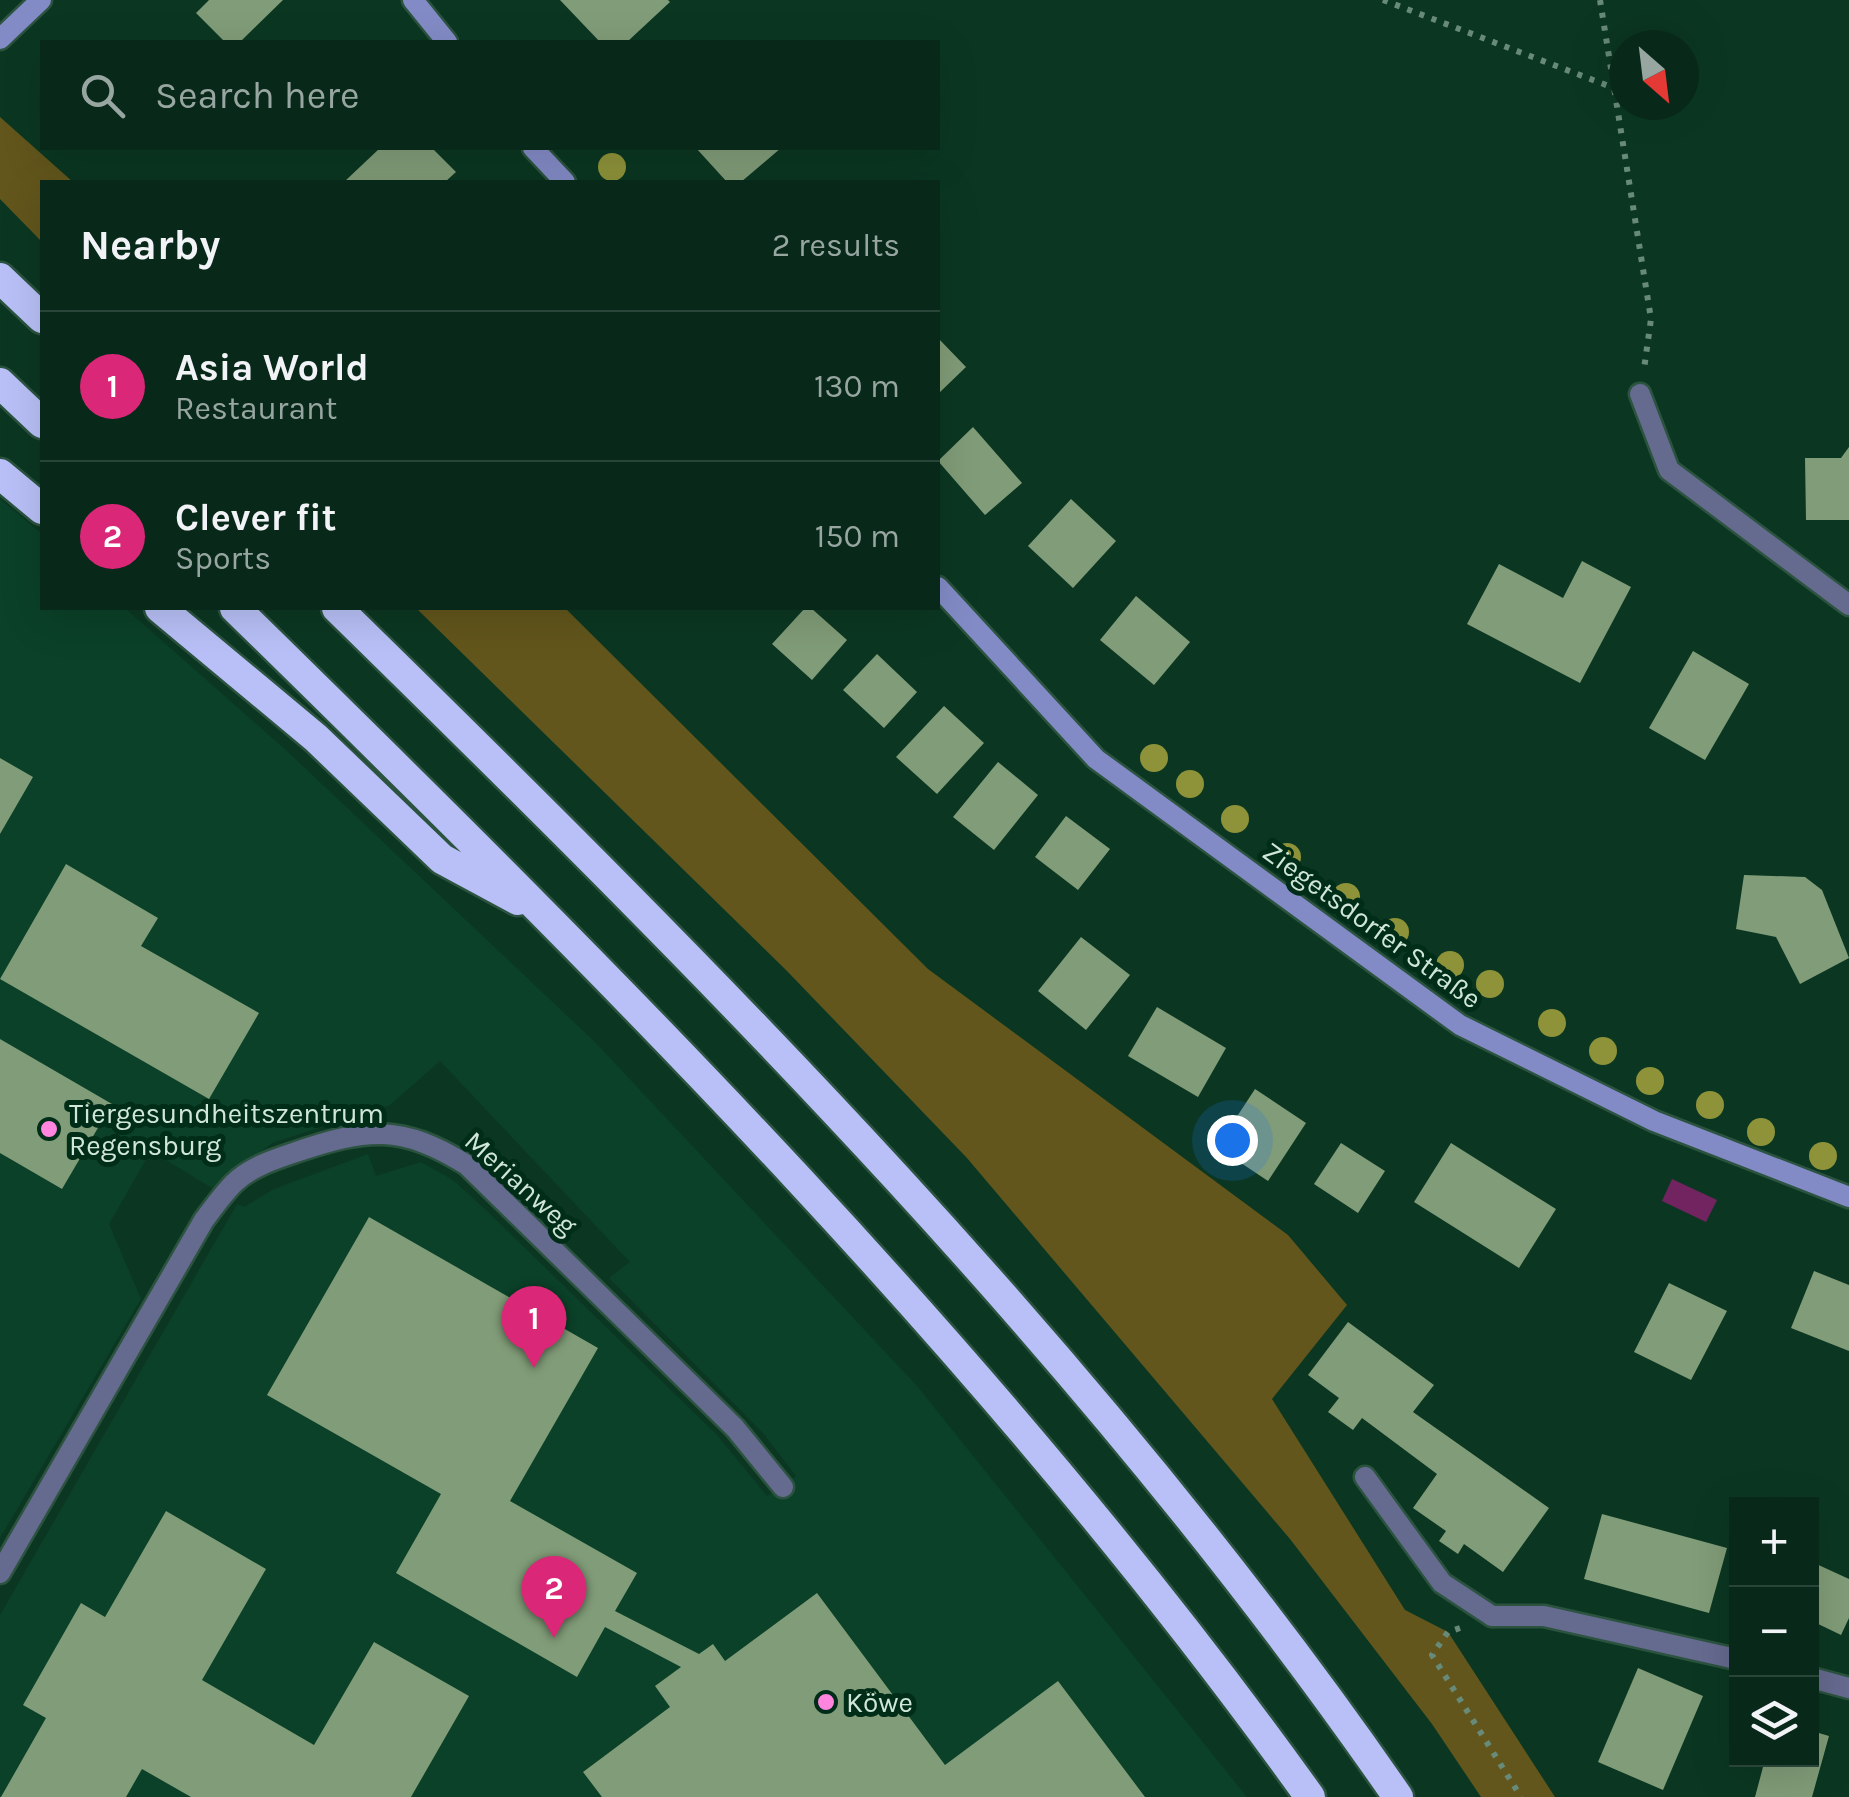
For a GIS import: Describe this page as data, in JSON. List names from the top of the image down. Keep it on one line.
{"streets":{"street":["Ziegetsdorfer Straße","Merianweg"]},"places":["Tiergesundheitszentrum Regensburg","Köwe"],"north":"bottom right","page":{"search":"Search here","heading":["Nearby","2 results"],"list":[{"mark":"1","name":"Asia World","note":"Restaurant","value":"130 m"},{"mark":"2","name":"Clever fit","note":"Sports","value":"150 m"}],"pins":["1","2"],"map_buttons":["+","−"]}}
